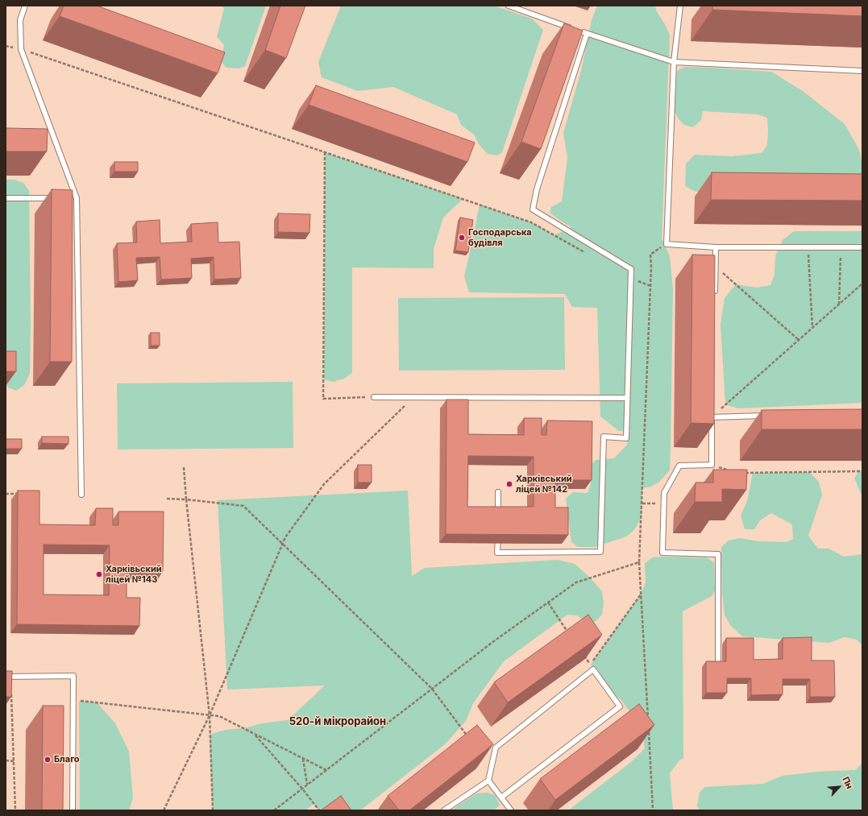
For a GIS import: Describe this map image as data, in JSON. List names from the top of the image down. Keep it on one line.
{"districts":["520-й мікрорайон"],"places":["Господарська будівля","Харківський ліцей №142","Харківьский ліцей №143","Благо"],"north":"top right"}
